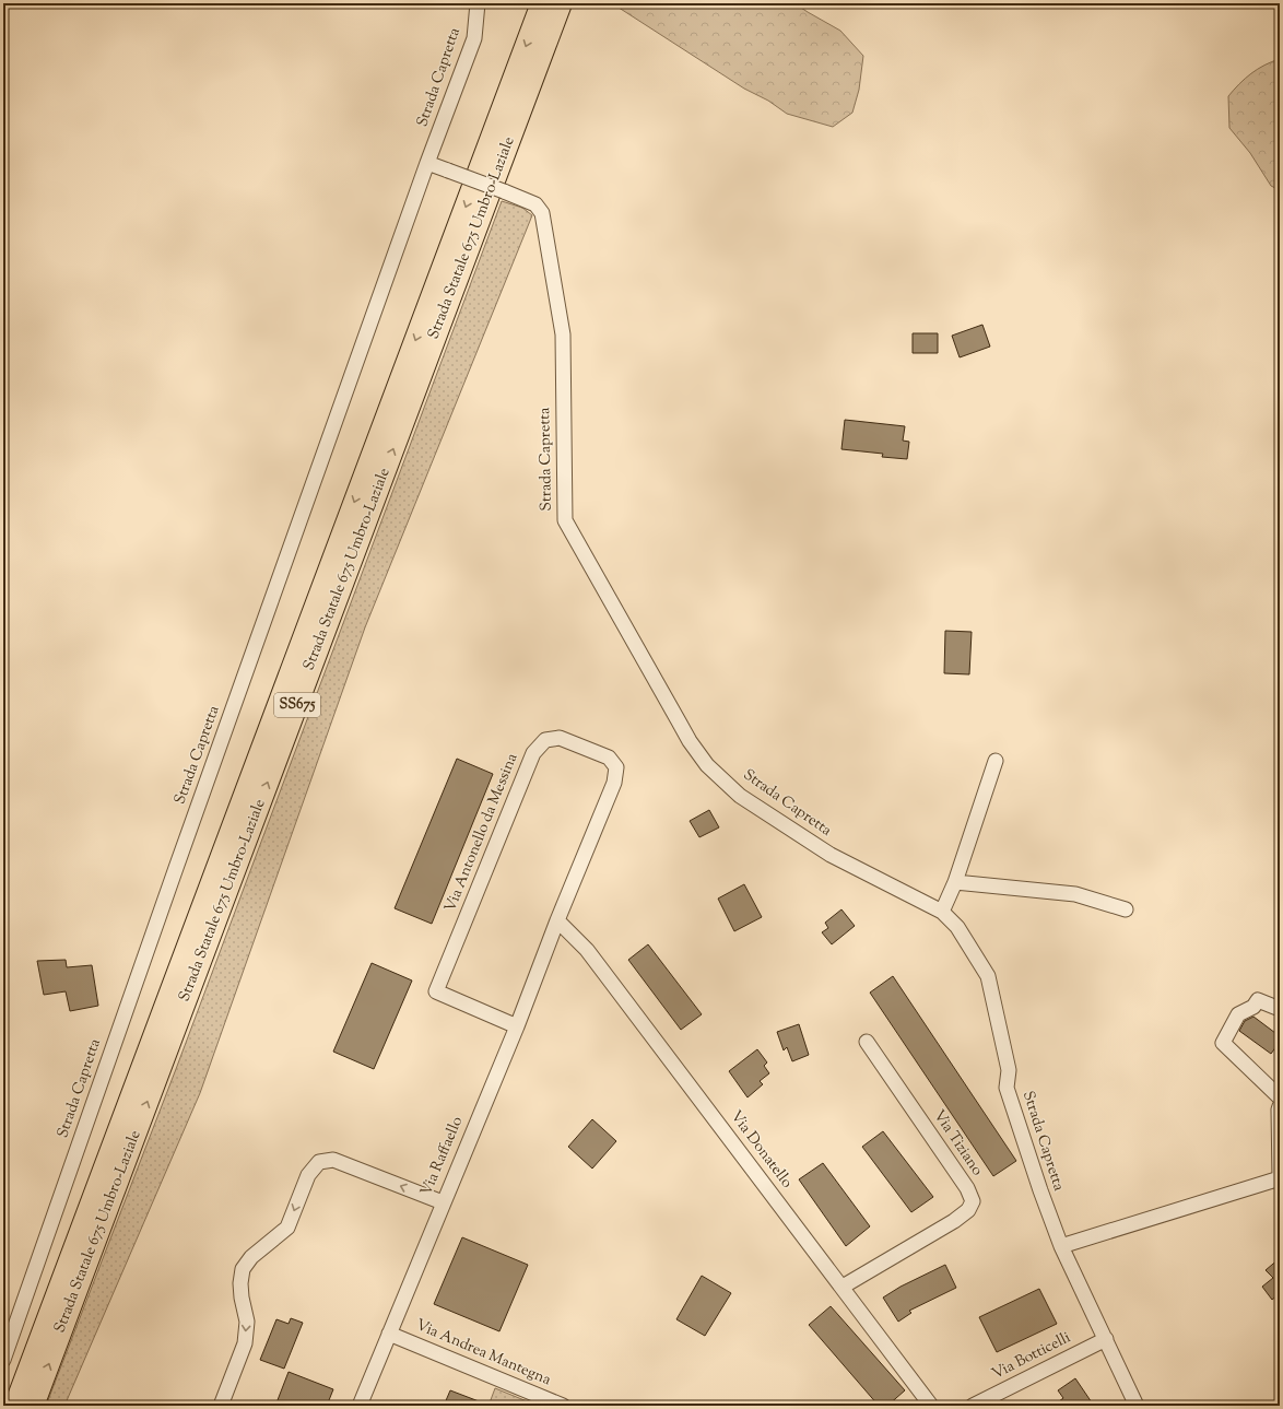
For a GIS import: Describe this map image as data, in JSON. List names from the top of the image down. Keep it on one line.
{"streets":{"highway":["Strada Statale 675 Umbro-Laziale","SS675"],"street":["Strada Capretta","Via Antonello da Messina","Via Tiziano","Via Donatello","Via Raffaello","Via Andrea Mantegna","Via Botticelli"]},"crossings":[["Strada Capretta","Via Botticelli"],["Via Antonello da Messina","Via Donatello"],["Via Antonello da Messina","Via Raffaello"],["Via Tiziano","Via Donatello"],["Via Donatello","Via Raffaello"],["Via Raffaello","Via Andrea Mantegna"]]}
